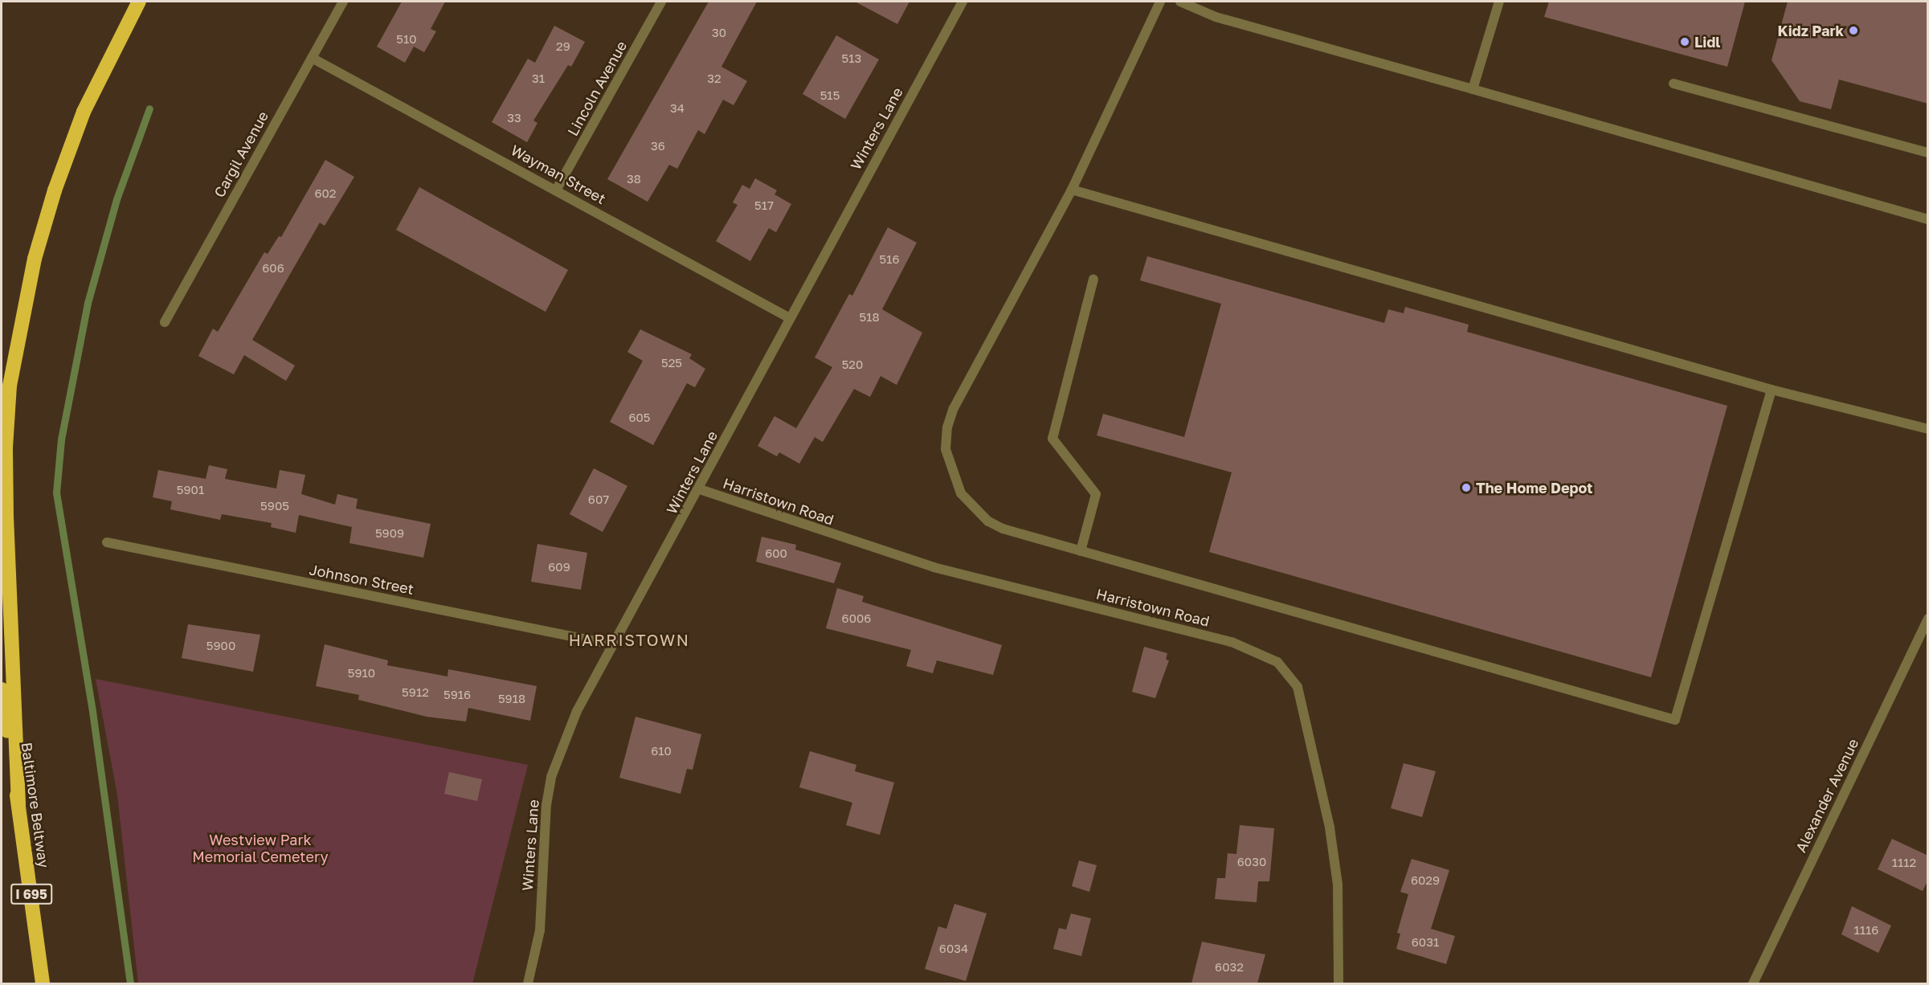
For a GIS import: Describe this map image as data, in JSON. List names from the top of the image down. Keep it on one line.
{"streets":{"highway":["Baltimore Beltway","I 695"],"street":["Lincoln Avenue","Winters Lane","Cargil Avenue","Wayman Street","Harristown Road","Johnson Street","Alexander Avenue"]},"crossings":[["Lincoln Avenue","Wayman Street"],["Winters Lane","Wayman Street"],["Winters Lane","Harristown Road"],["Winters Lane","Johnson Street"],["Cargil Avenue","Wayman Street"]],"districts":["HARRISTOWN"],"parks":["Westview Park Memorial Cemetery"],"places":["Kidz Park","Lidl","The Home Depot"],"house_numbers":["30","510","29","513","31","32","515","34","33","36","38","602","517","516","606","518","525","520","605","5901","607","5905","5909","600","609","6006","5900","5910","5912","5916","5918","610","6030","1112","6029","1116","6031","6034","6032"]}
